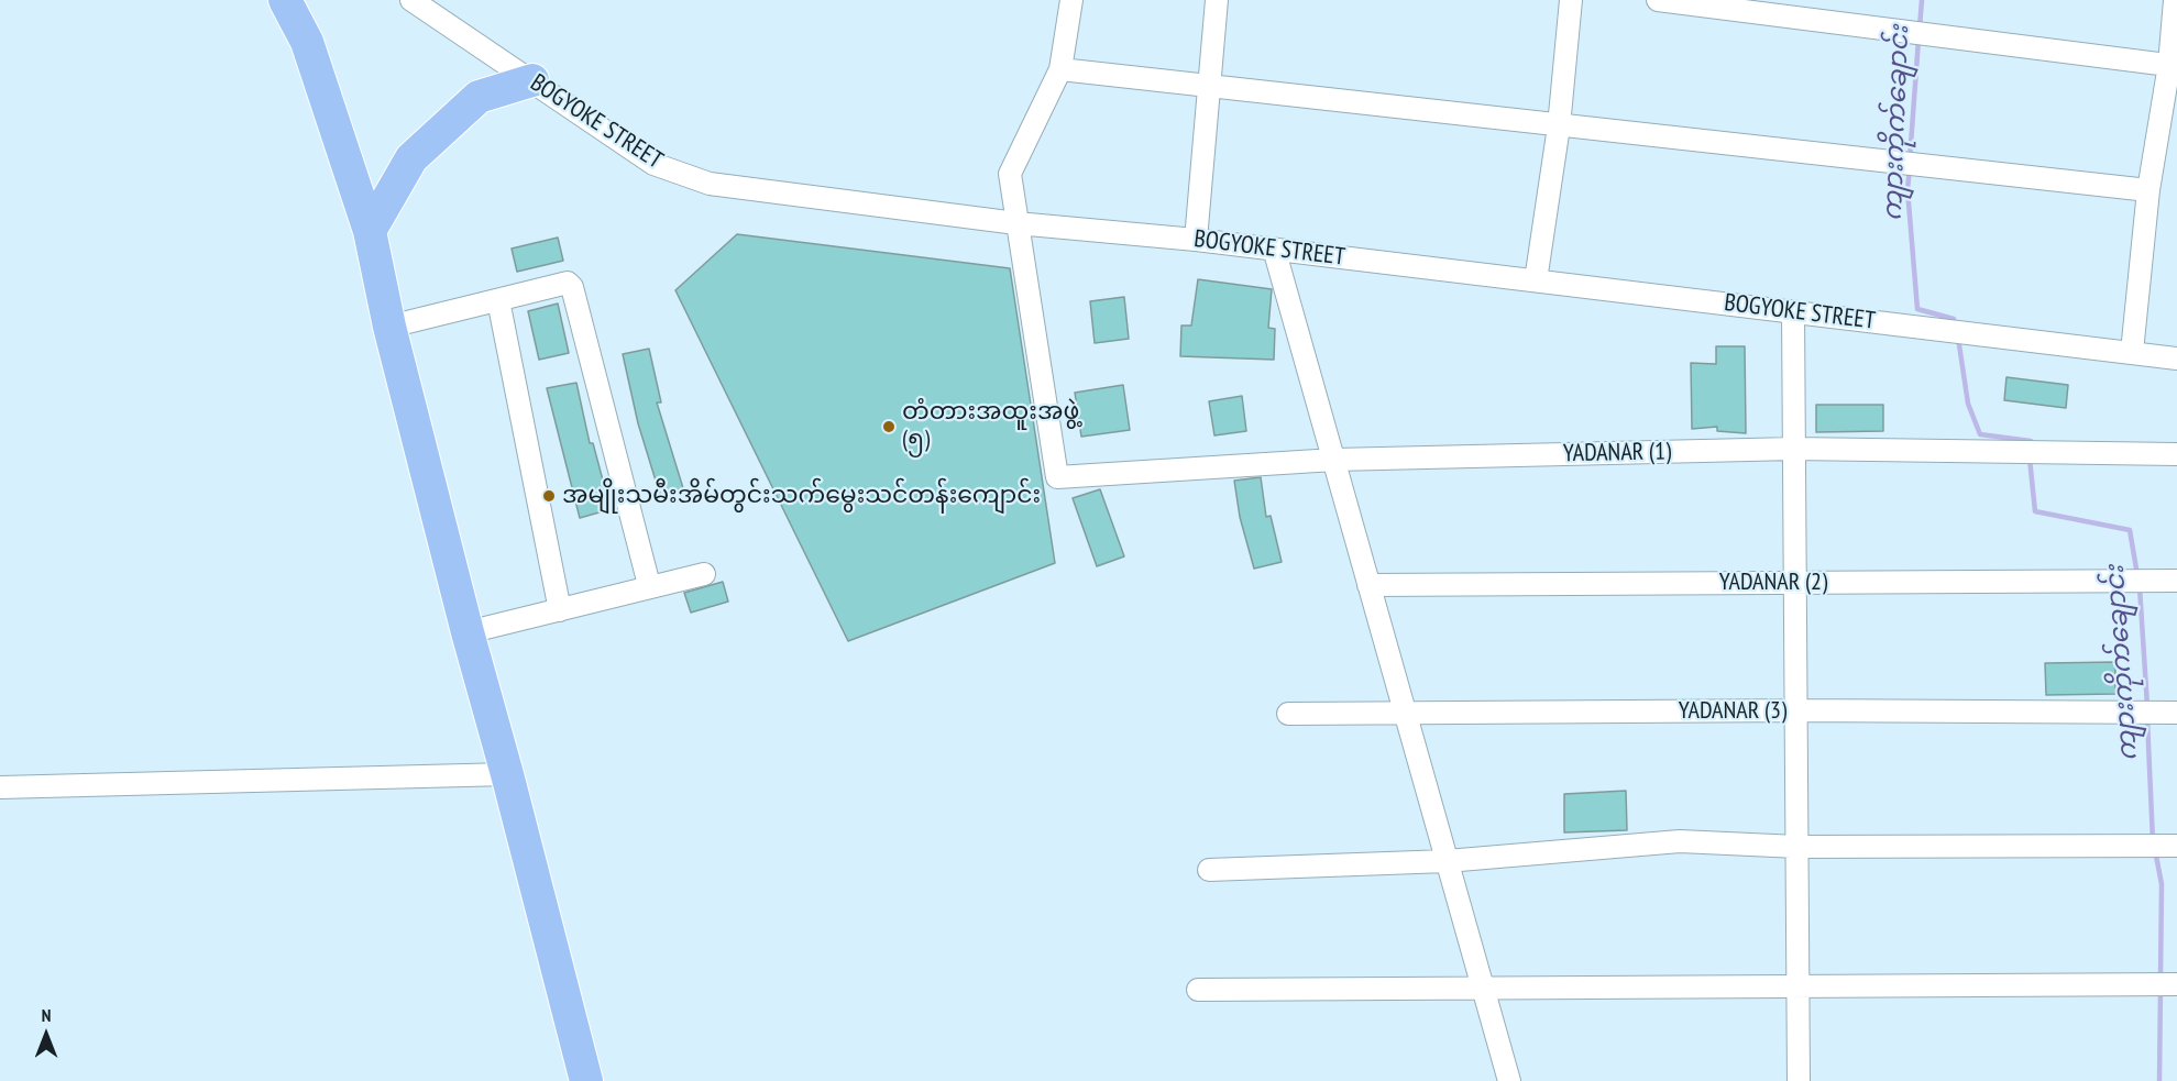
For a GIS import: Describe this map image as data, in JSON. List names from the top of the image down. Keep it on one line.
{"streets":{"street":["BOGYOKE STREET","YADANAR (1)","YADANAR (2)","YADANAR (3)"]},"crossings":[["BOGYOKE STREET","YADANAR (1)"]],"water":["ကျားကိုက်ချောင်း"],"places":["တံတားအထူးအဖွဲ့ (၅)","အမျိုးသမီးအိမ်တွင်းသက်မွေးသင်တန်းကျောင်း"],"north":"top"}
